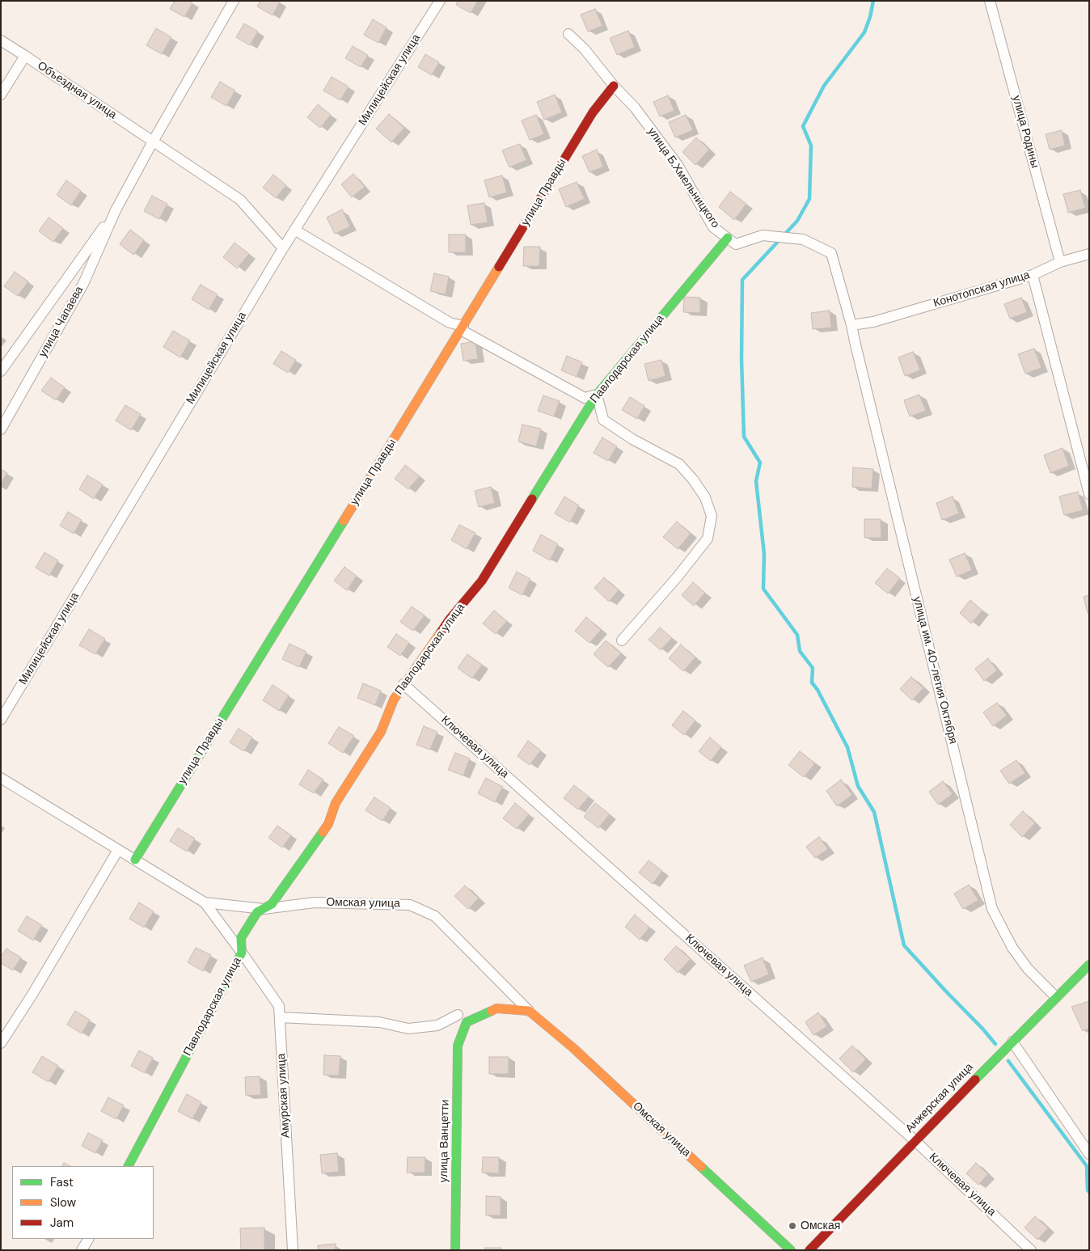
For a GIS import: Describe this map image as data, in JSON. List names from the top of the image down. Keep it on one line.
{"streets":{"street":["Милицейская улица","Объездная улица","улица Родины","улица Б.Хмельницкого","улица Правды","Конотопская улица","улица Чапаева","Павлодарская улица","улица им. 40-летия Октября","Ключевая улица","Омская улица","Амурская улица","Анжерская улица","улица Ванцетти"]},"crossings":[["Милицейская улица","Объездная улица"],["Объездная улица","улица Чапаева"],["улица Родины","Конотопская улица"],["улица Б.Хмельницкого","улица Правды"],["улица Б.Хмельницкого","Конотопская улица"],["улица Б.Хмельницкого","Павлодарская улица"],["улица Б.Хмельницкого","улица им. 40-летия Октября"],["Конотопская улица","улица им. 40-летия Октября"],["Павлодарская улица","Ключевая улица"],["Павлодарская улица","Омская улица"],["Павлодарская улица","Амурская улица"],["улица им. 40-летия Октября","Анжерская улица"],["Ключевая улица","Анжерская улица"],["Омская улица","Амурская улица"],["Омская улица","улица Ванцетти"]],"places":["Омская"],"legend":["Fast","Slow","Jam"]}
